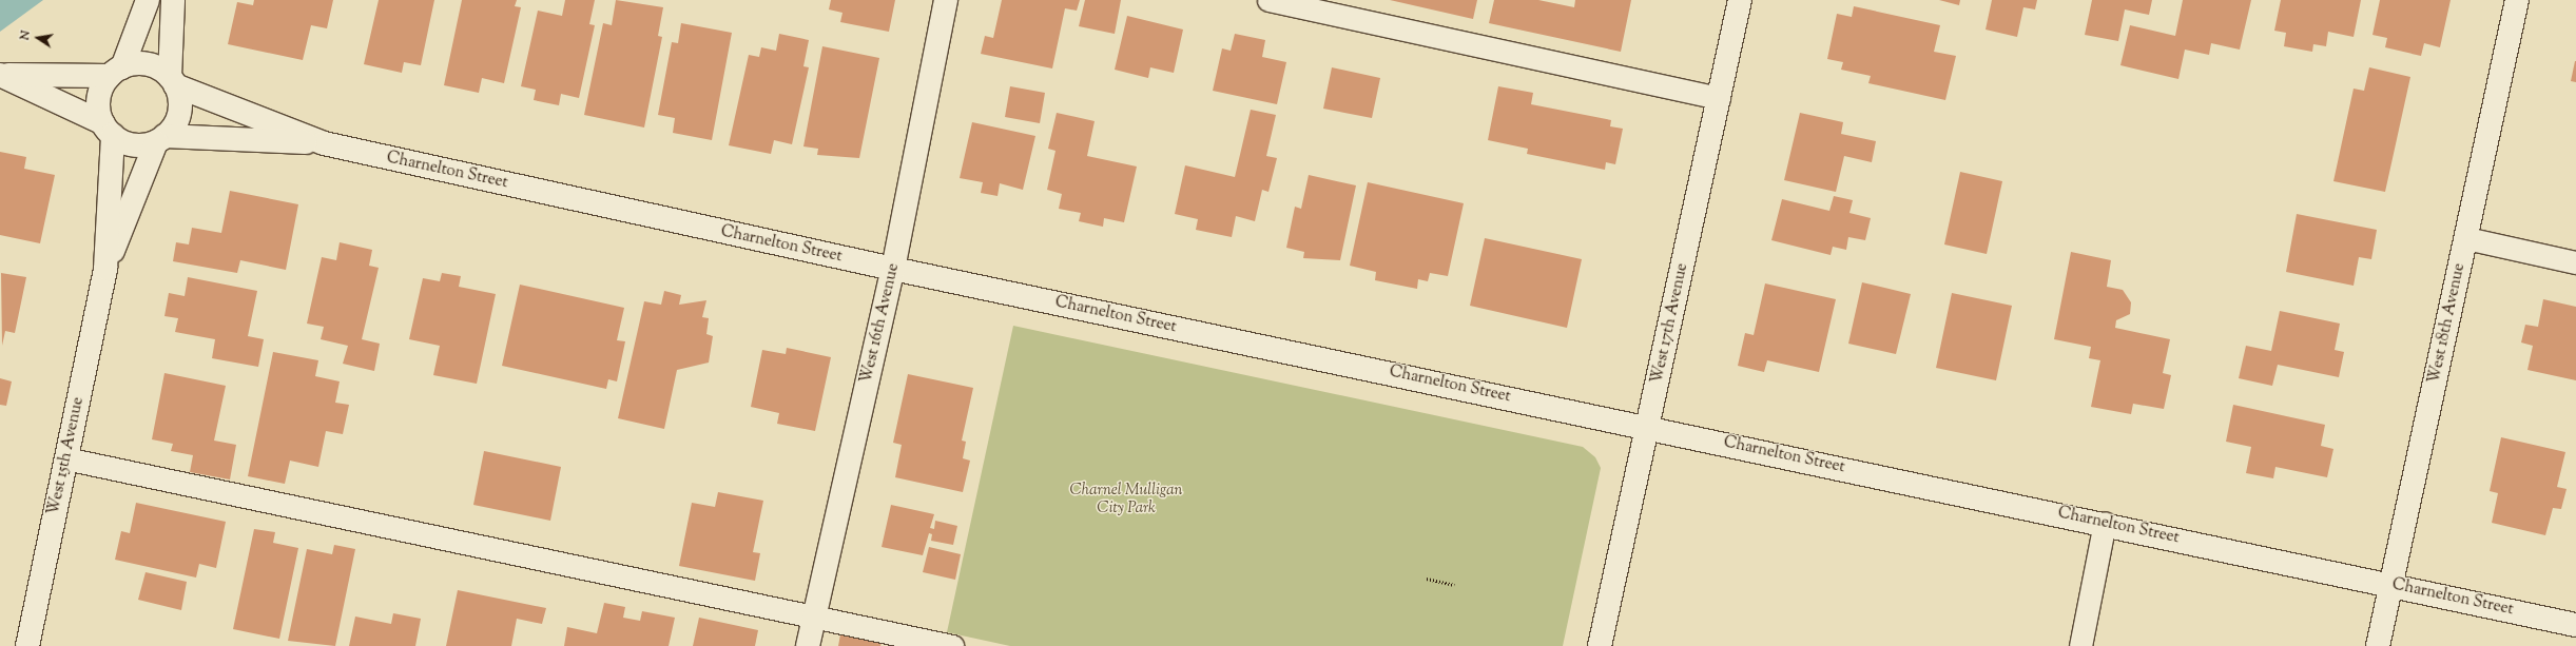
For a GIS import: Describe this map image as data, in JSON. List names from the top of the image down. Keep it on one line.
{"streets":{"street":["Charnelton Street","West 16th Avenue","West 17th Avenue","West 18th Avenue","West 15th Avenue"]},"crossings":[["Charnelton Street","West 16th Avenue"],["Charnelton Street","West 17th Avenue"],["Charnelton Street","West 18th Avenue"],["Charnelton Street","West 15th Avenue"]],"parks":["Charnel Mulligan City Park"],"north":"left"}
